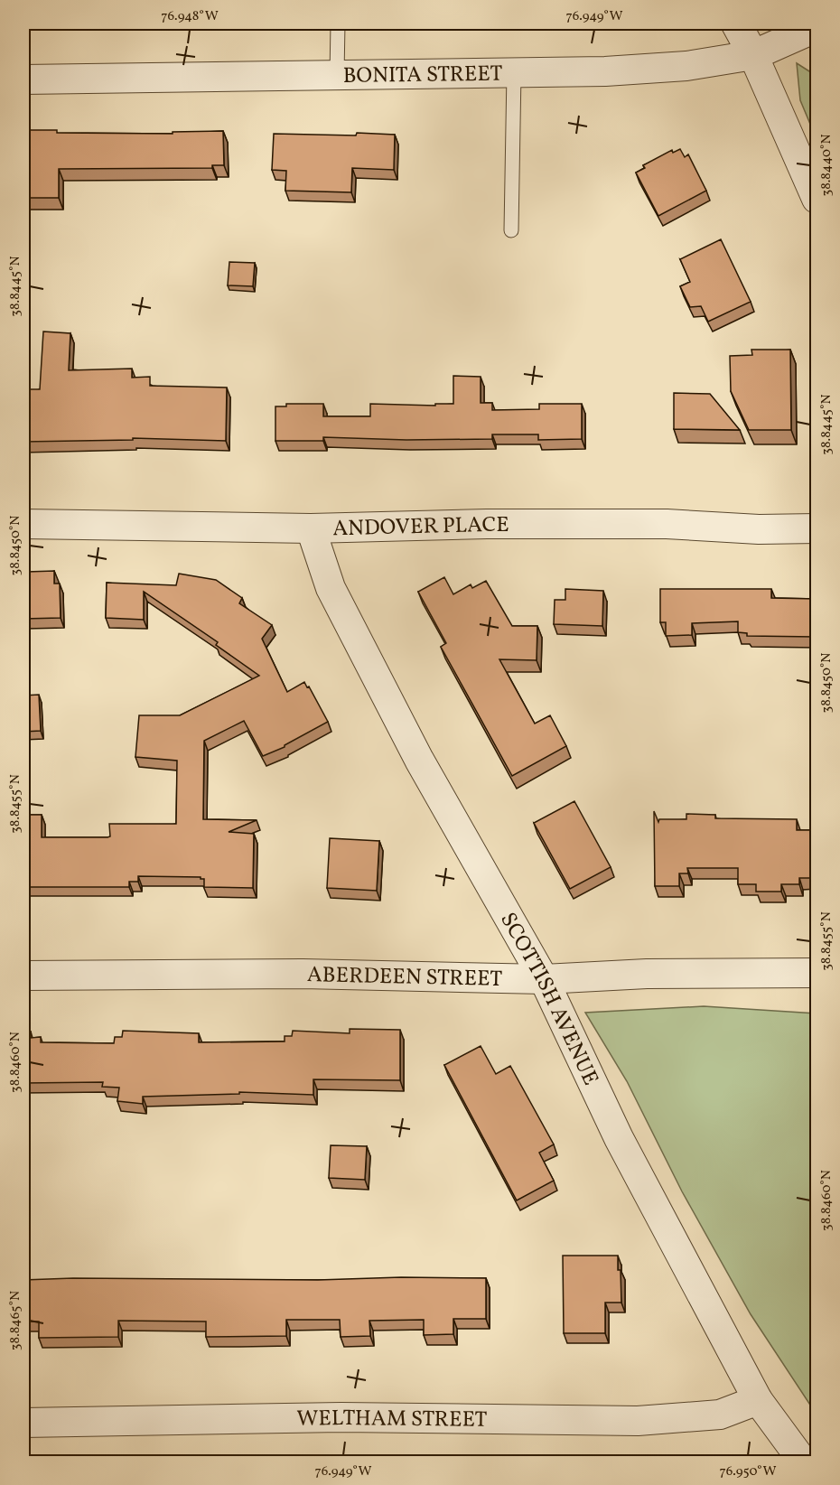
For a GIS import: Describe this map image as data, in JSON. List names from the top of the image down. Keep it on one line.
{"streets":{"street":["BONITA STREET","ANDOVER PLACE","ABERDEEN STREET","SCOTTISH AVENUE","WELTHAM STREET"]},"crossings":[["ANDOVER PLACE","SCOTTISH AVENUE"],["ABERDEEN STREET","SCOTTISH AVENUE"],["SCOTTISH AVENUE","WELTHAM STREET"]],"coordinates":["76.948°W","76.949°W","38.8440°N","38.8445°N","38.8450°N","38.8455°N","38.8460°N","38.8465°N","76.950°W"]}
